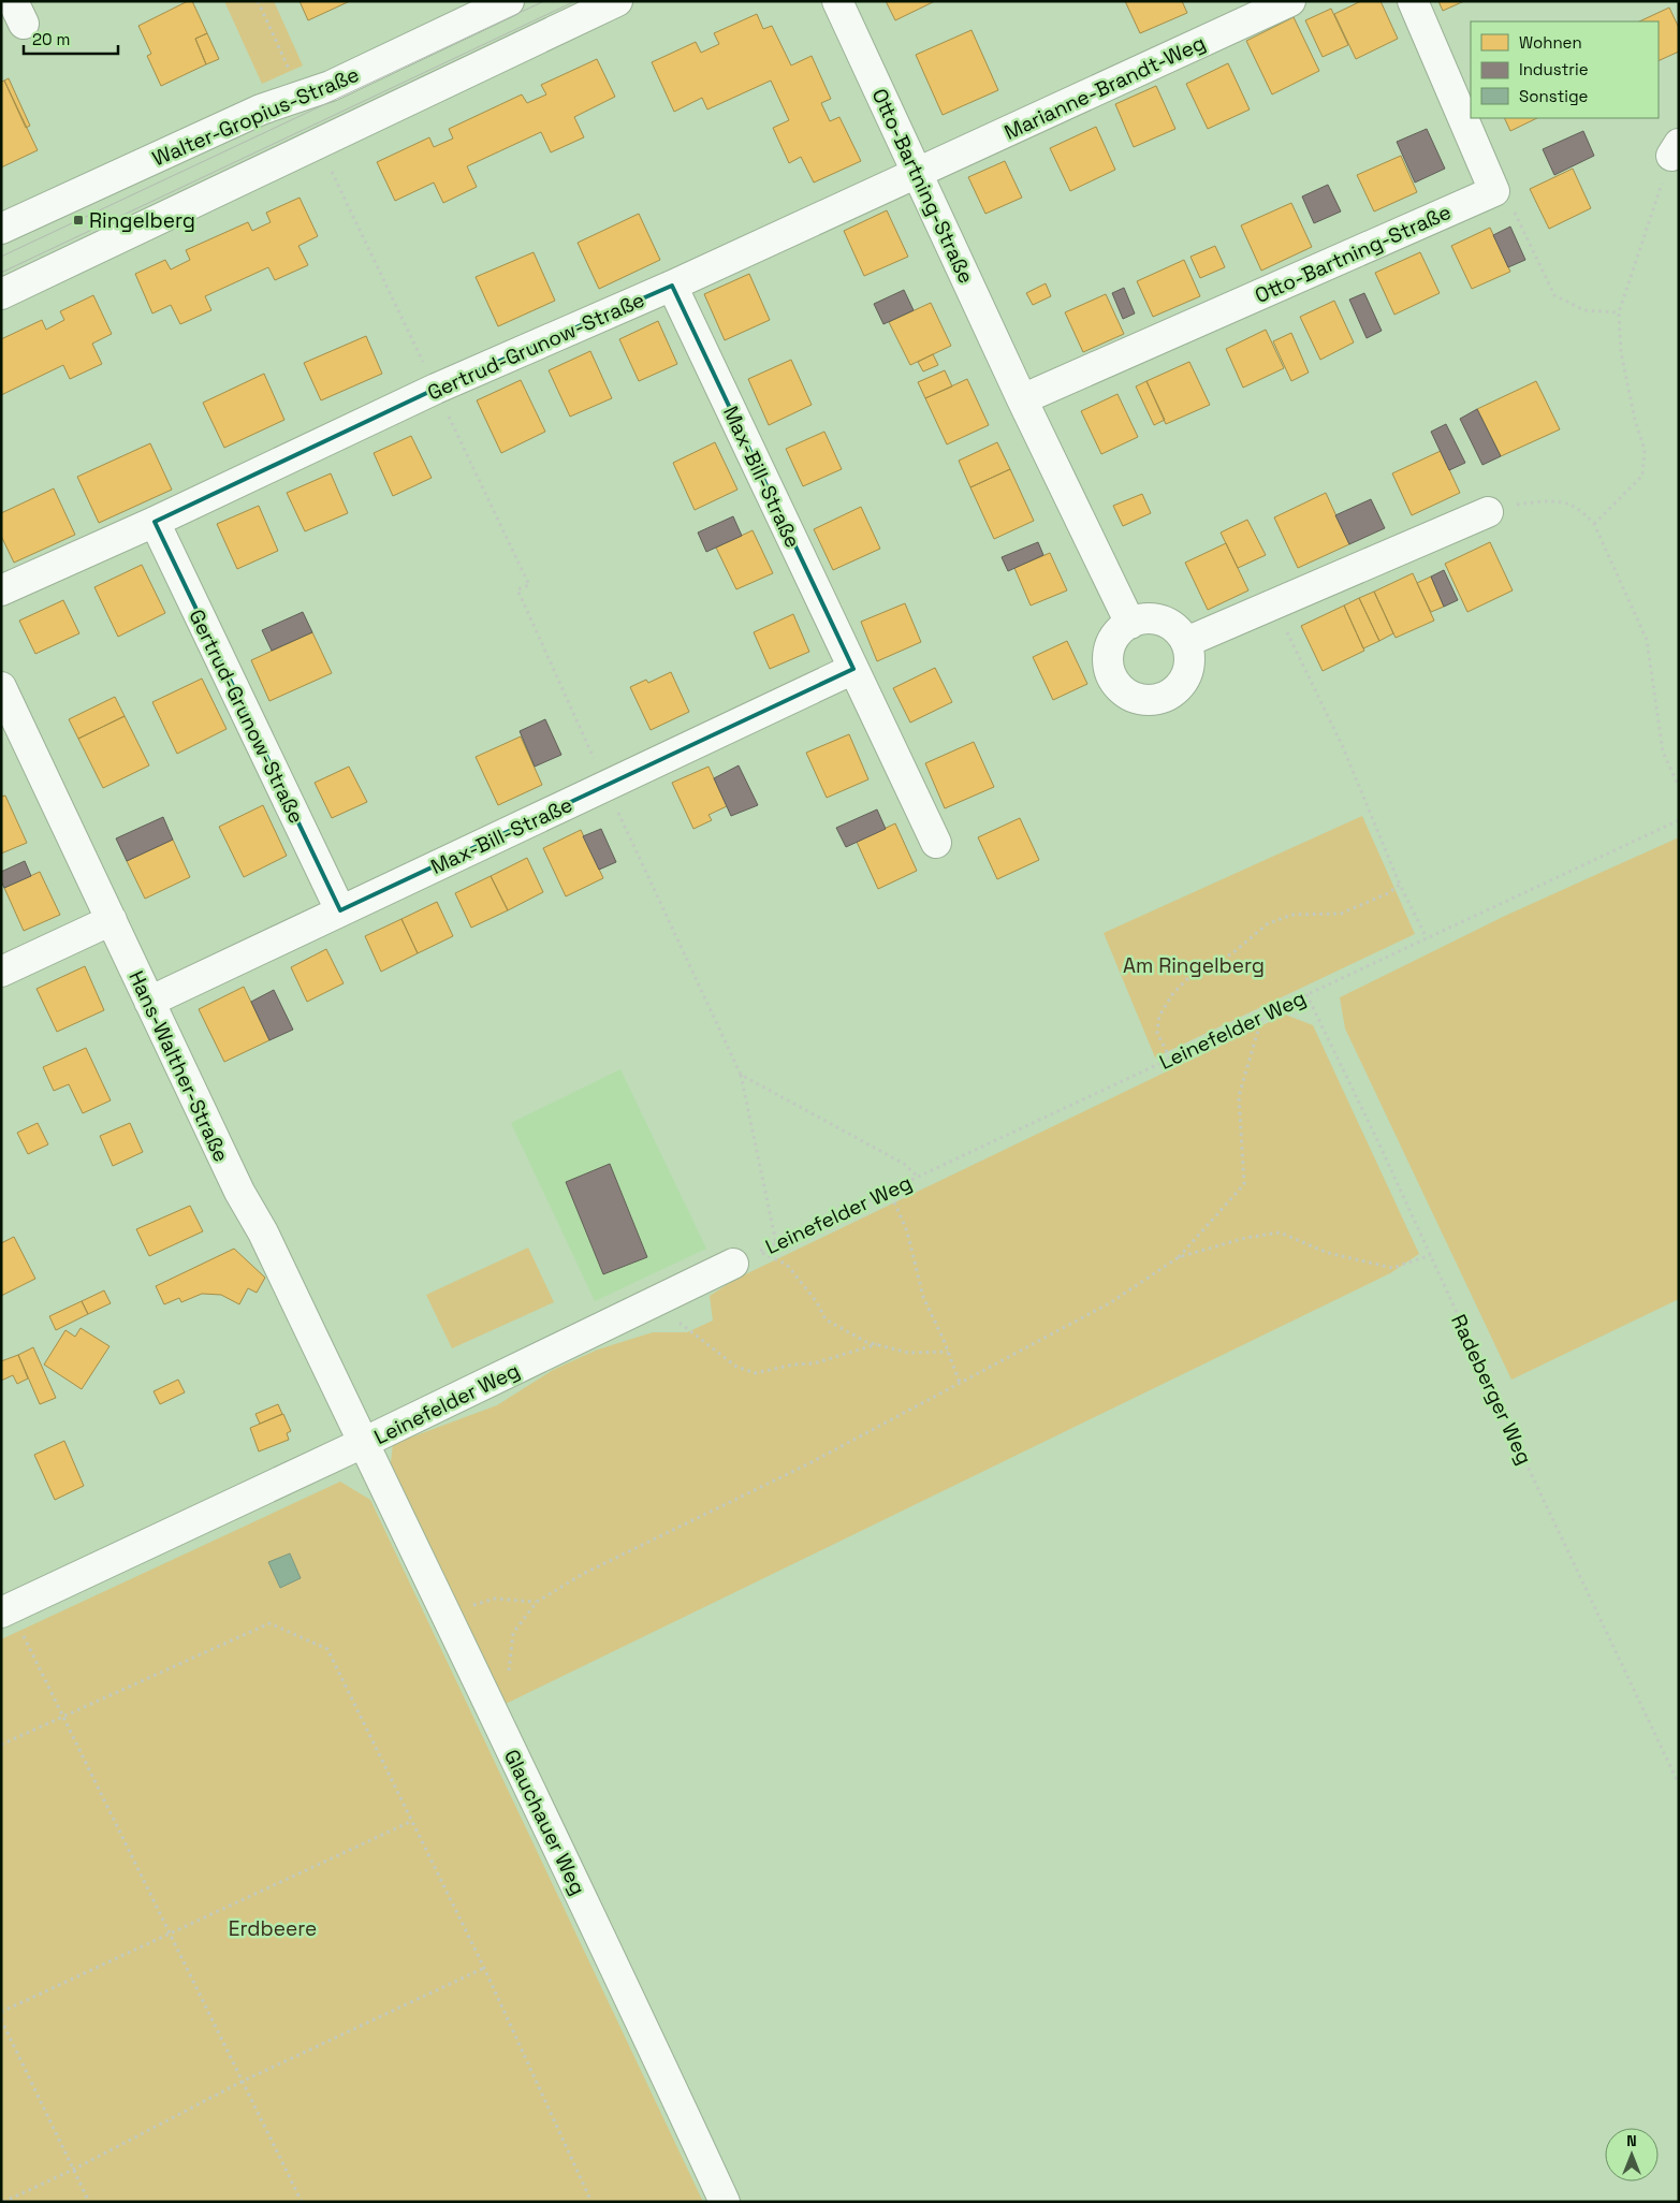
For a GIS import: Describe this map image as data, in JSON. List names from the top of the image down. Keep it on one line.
{"streets":{"street":["Marianne-Brandt-Weg","Walter-Gropius-Straße","Otto-Bartning-Straße","Gertrud-Grunow-Straße","Max-Bill-Straße","Leinefelder Weg","Hans-Walther-Straße","Glauchauer Weg"],"path":["Radeberger Weg"]},"crossings":[["Marianne-Brandt-Weg","Otto-Bartning-Straße"],["Marianne-Brandt-Weg","Gertrud-Grunow-Straße"],["Otto-Bartning-Straße","Gertrud-Grunow-Straße"],["Gertrud-Grunow-Straße","Max-Bill-Straße"],["Max-Bill-Straße","Hans-Walther-Straße"],["Leinefelder Weg","Hans-Walther-Straße"],["Leinefelder Weg","Radeberger Weg"],["Leinefelder Weg","Glauchauer Weg"],["Hans-Walther-Straße","Glauchauer Weg"]],"parks":["Am Ringelberg","Erdbeere"],"places":{"transit":["Ringelberg"]},"legend":["Wohnen","Industrie","Sonstige"],"scale_bar":"20 m","north":"top"}
